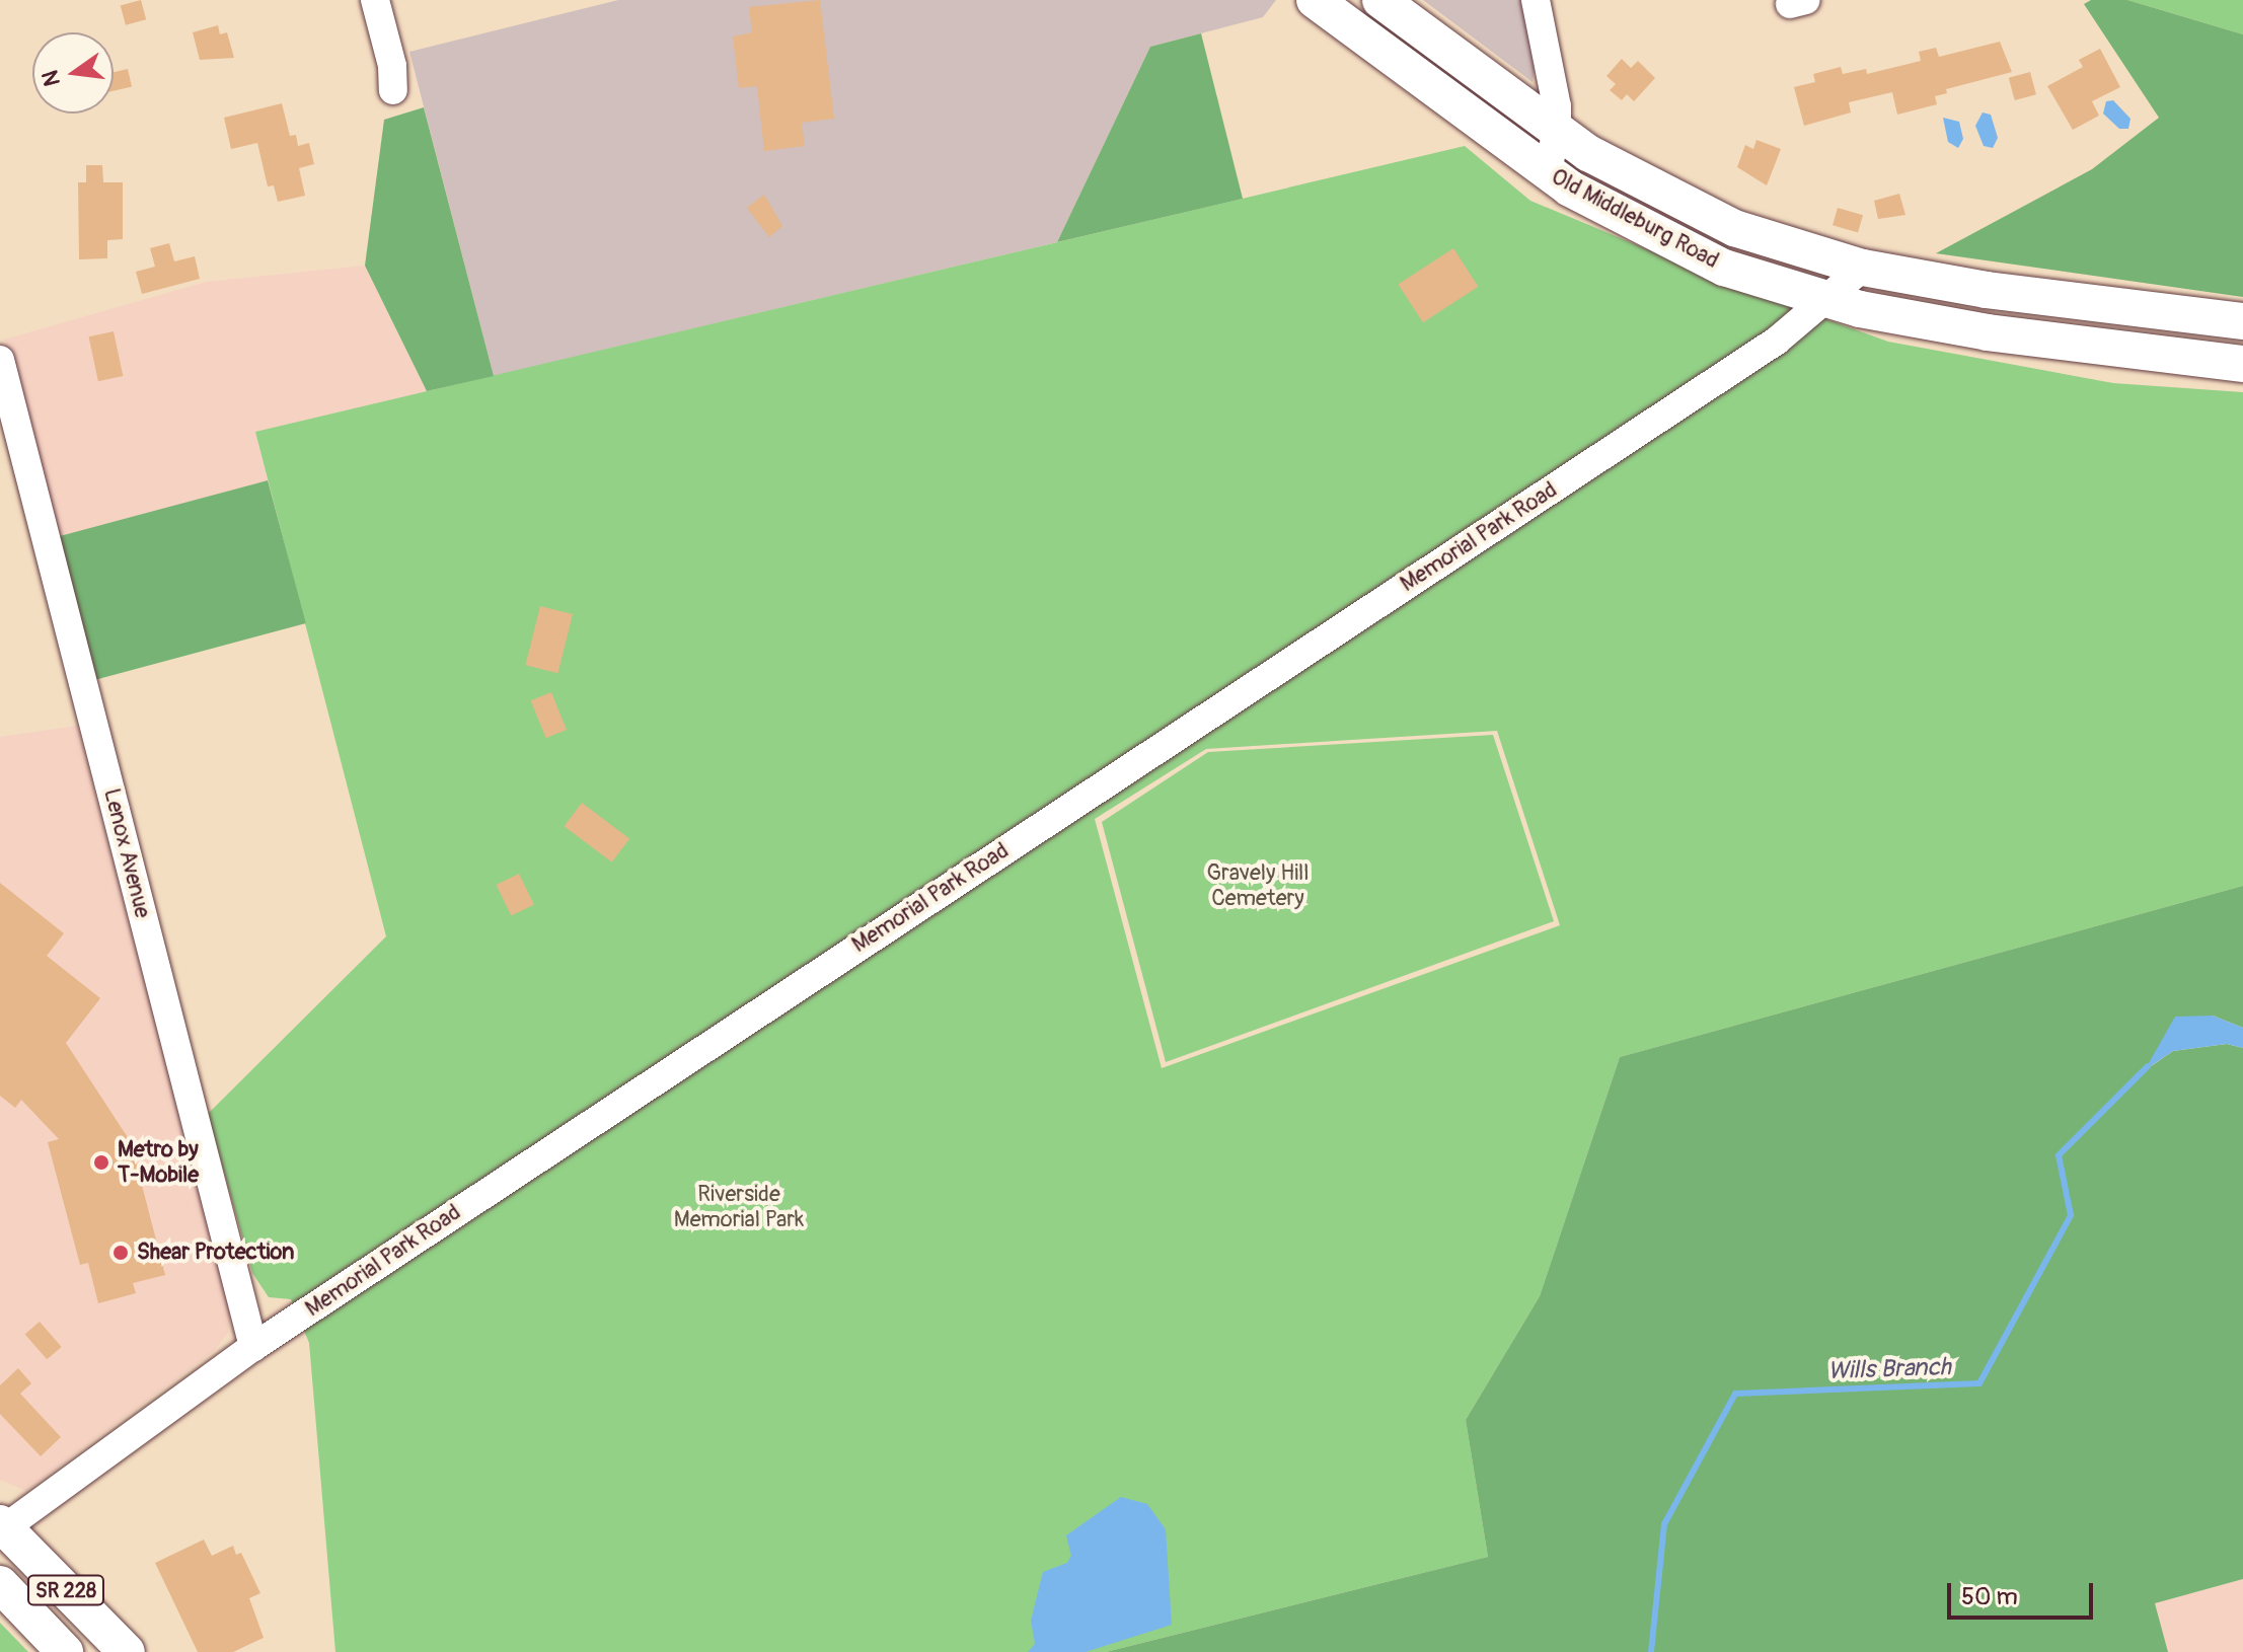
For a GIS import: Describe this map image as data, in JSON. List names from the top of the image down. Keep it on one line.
{"streets":{"main road":["Old Middleburg Road","SR 228"],"street":["Memorial Park Road","Lenox Avenue"]},"crossings":[["Old Middleburg Road","Memorial Park Road"],["Memorial Park Road","Lenox Avenue"],["Memorial Park Road","SR 228"]],"water":["Wills Branch"],"parks":["Gravely Hill Cemetery","Riverside Memorial Park"],"places":["Metro by T-Mobile","Shear Protection"],"scale_bar":"50 m","north":"left"}
